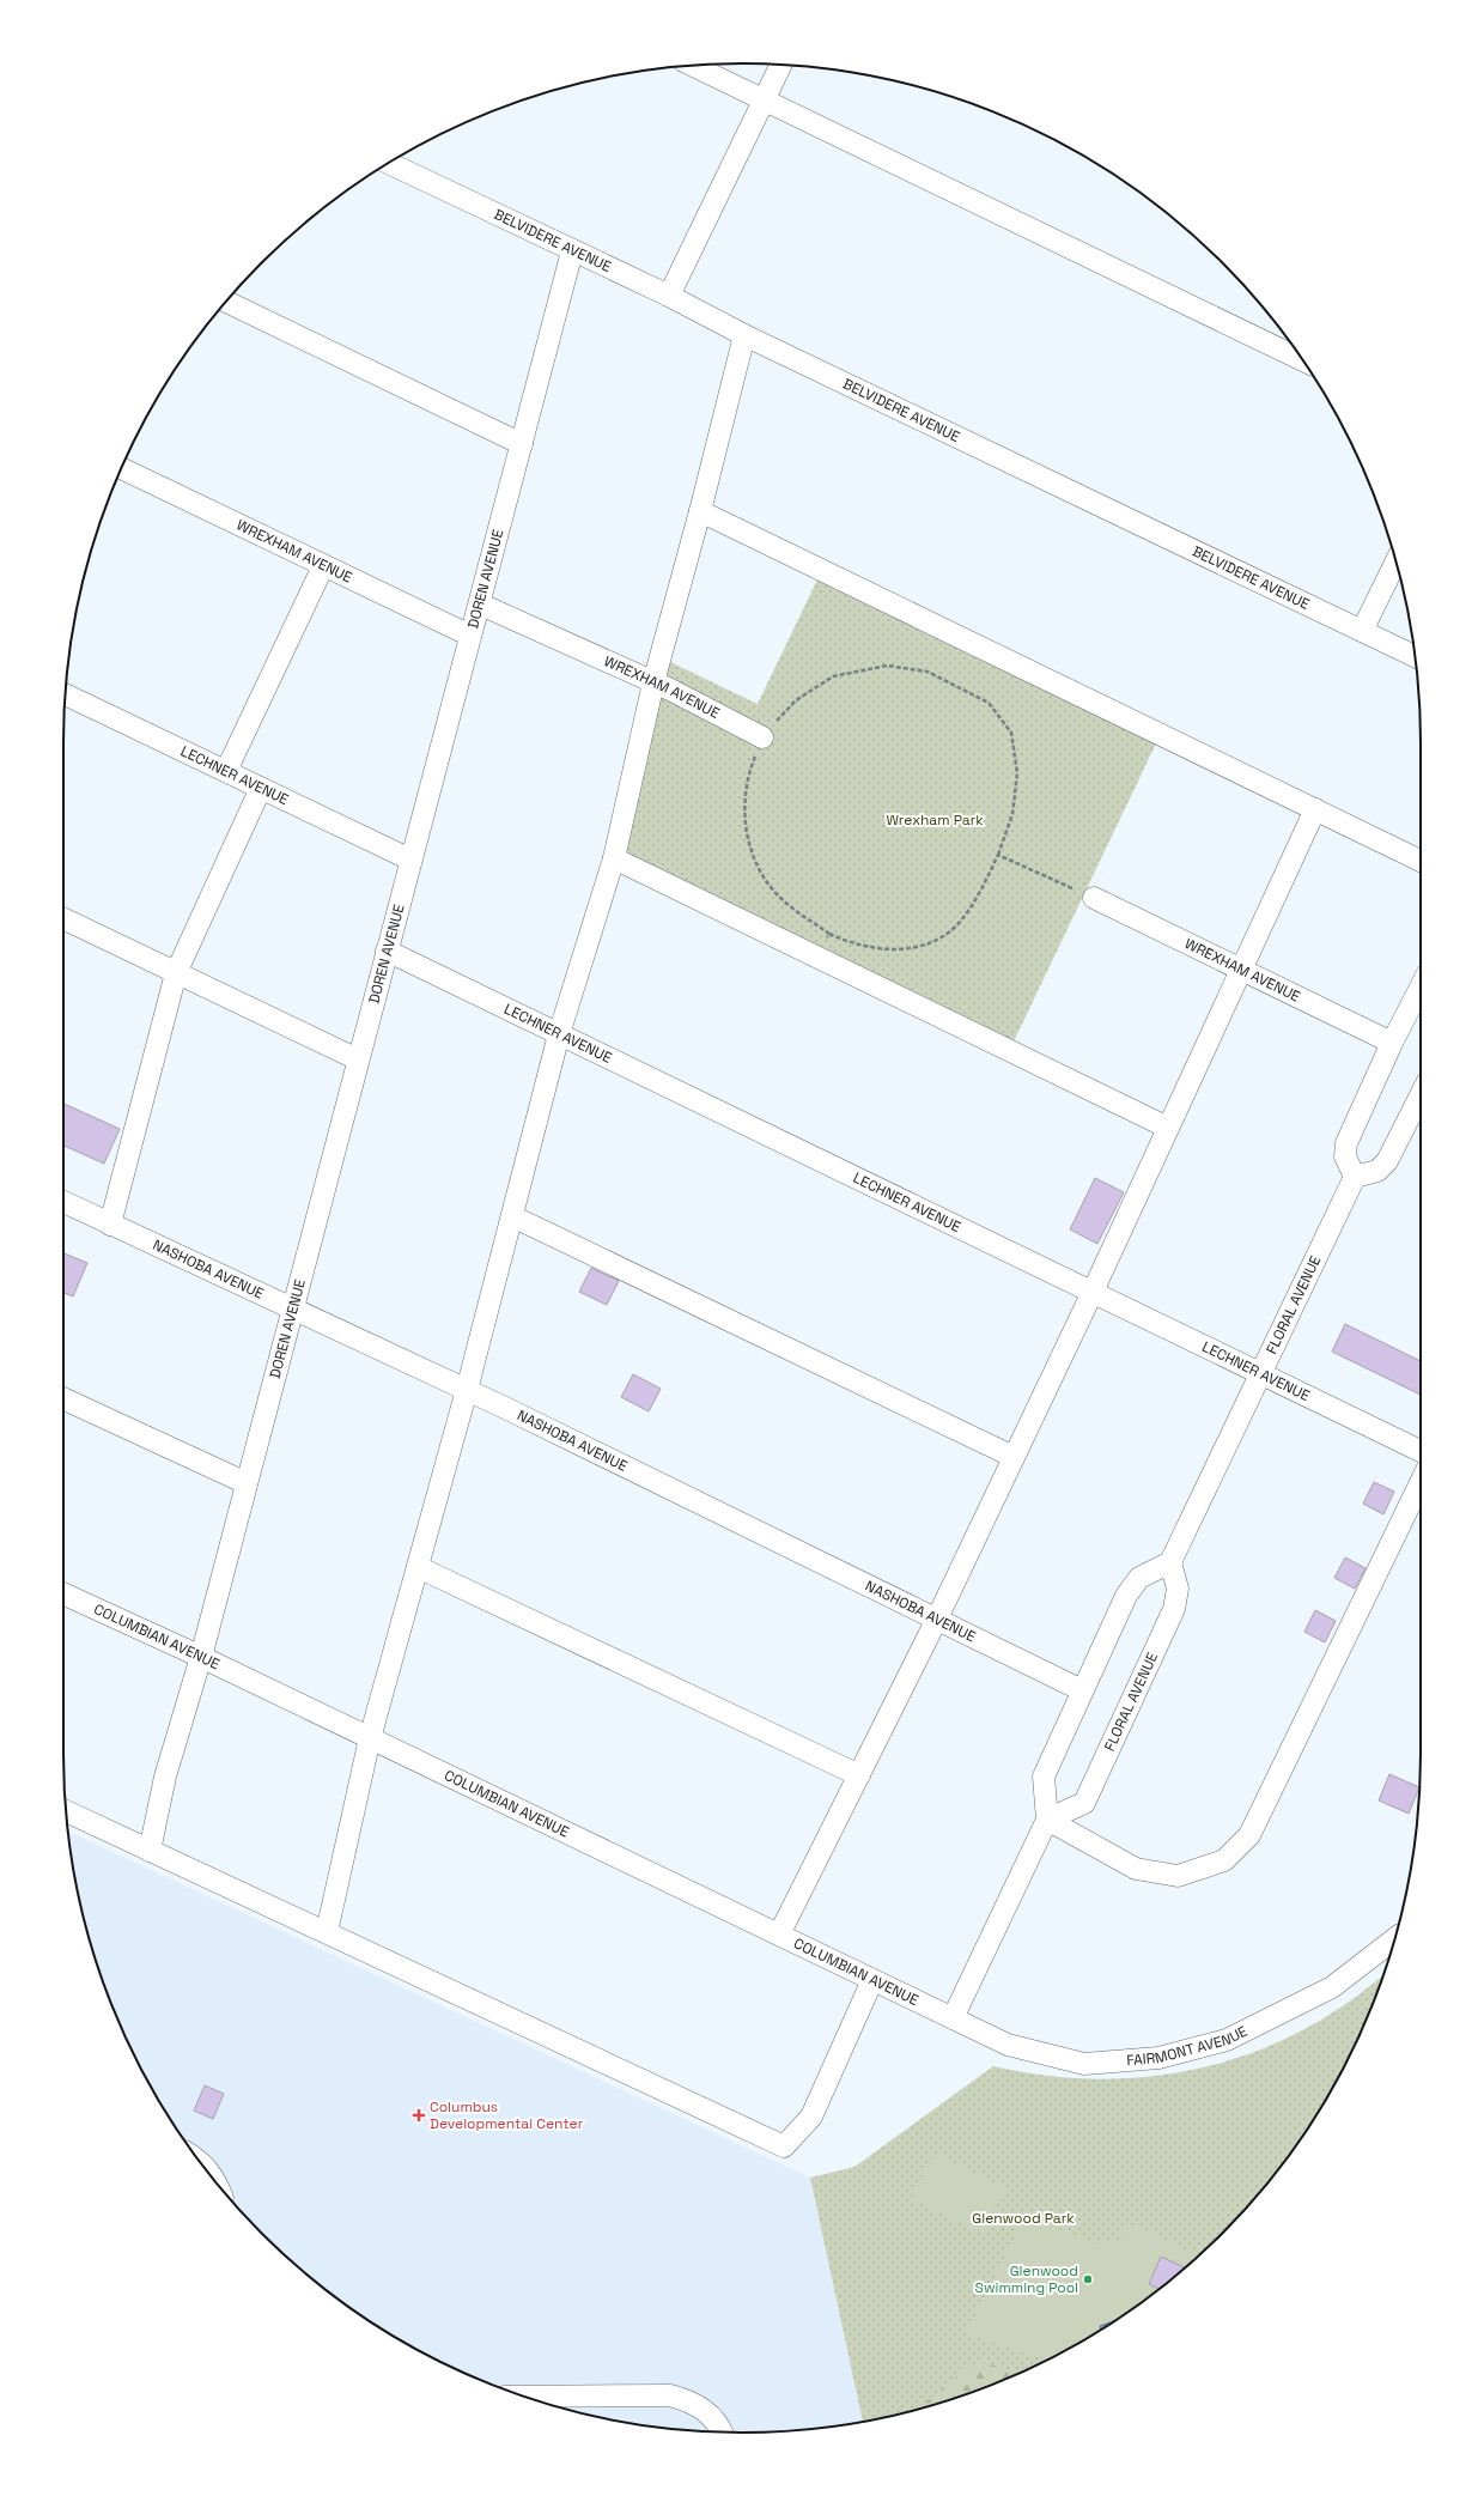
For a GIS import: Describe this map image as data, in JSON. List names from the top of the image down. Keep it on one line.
{"streets":{"street":["BELVIDERE AVENUE","WREXHAM AVENUE","DOREN AVENUE","LECHNER AVENUE","NASHOBA AVENUE","FLORAL AVENUE","COLUMBIAN AVENUE","FAIRMONT AVENUE"]},"crossings":[["BELVIDERE AVENUE","DOREN AVENUE"],["WREXHAM AVENUE","DOREN AVENUE"],["DOREN AVENUE","LECHNER AVENUE"],["DOREN AVENUE","NASHOBA AVENUE"],["DOREN AVENUE","COLUMBIAN AVENUE"],["LECHNER AVENUE","FLORAL AVENUE"],["COLUMBIAN AVENUE","FAIRMONT AVENUE"]],"parks":["Wrexham Park","Glenwood Park"],"places":{"health":["Columbus Developmental Center"],"other":["Glenwood Swimming Pool"]}}
